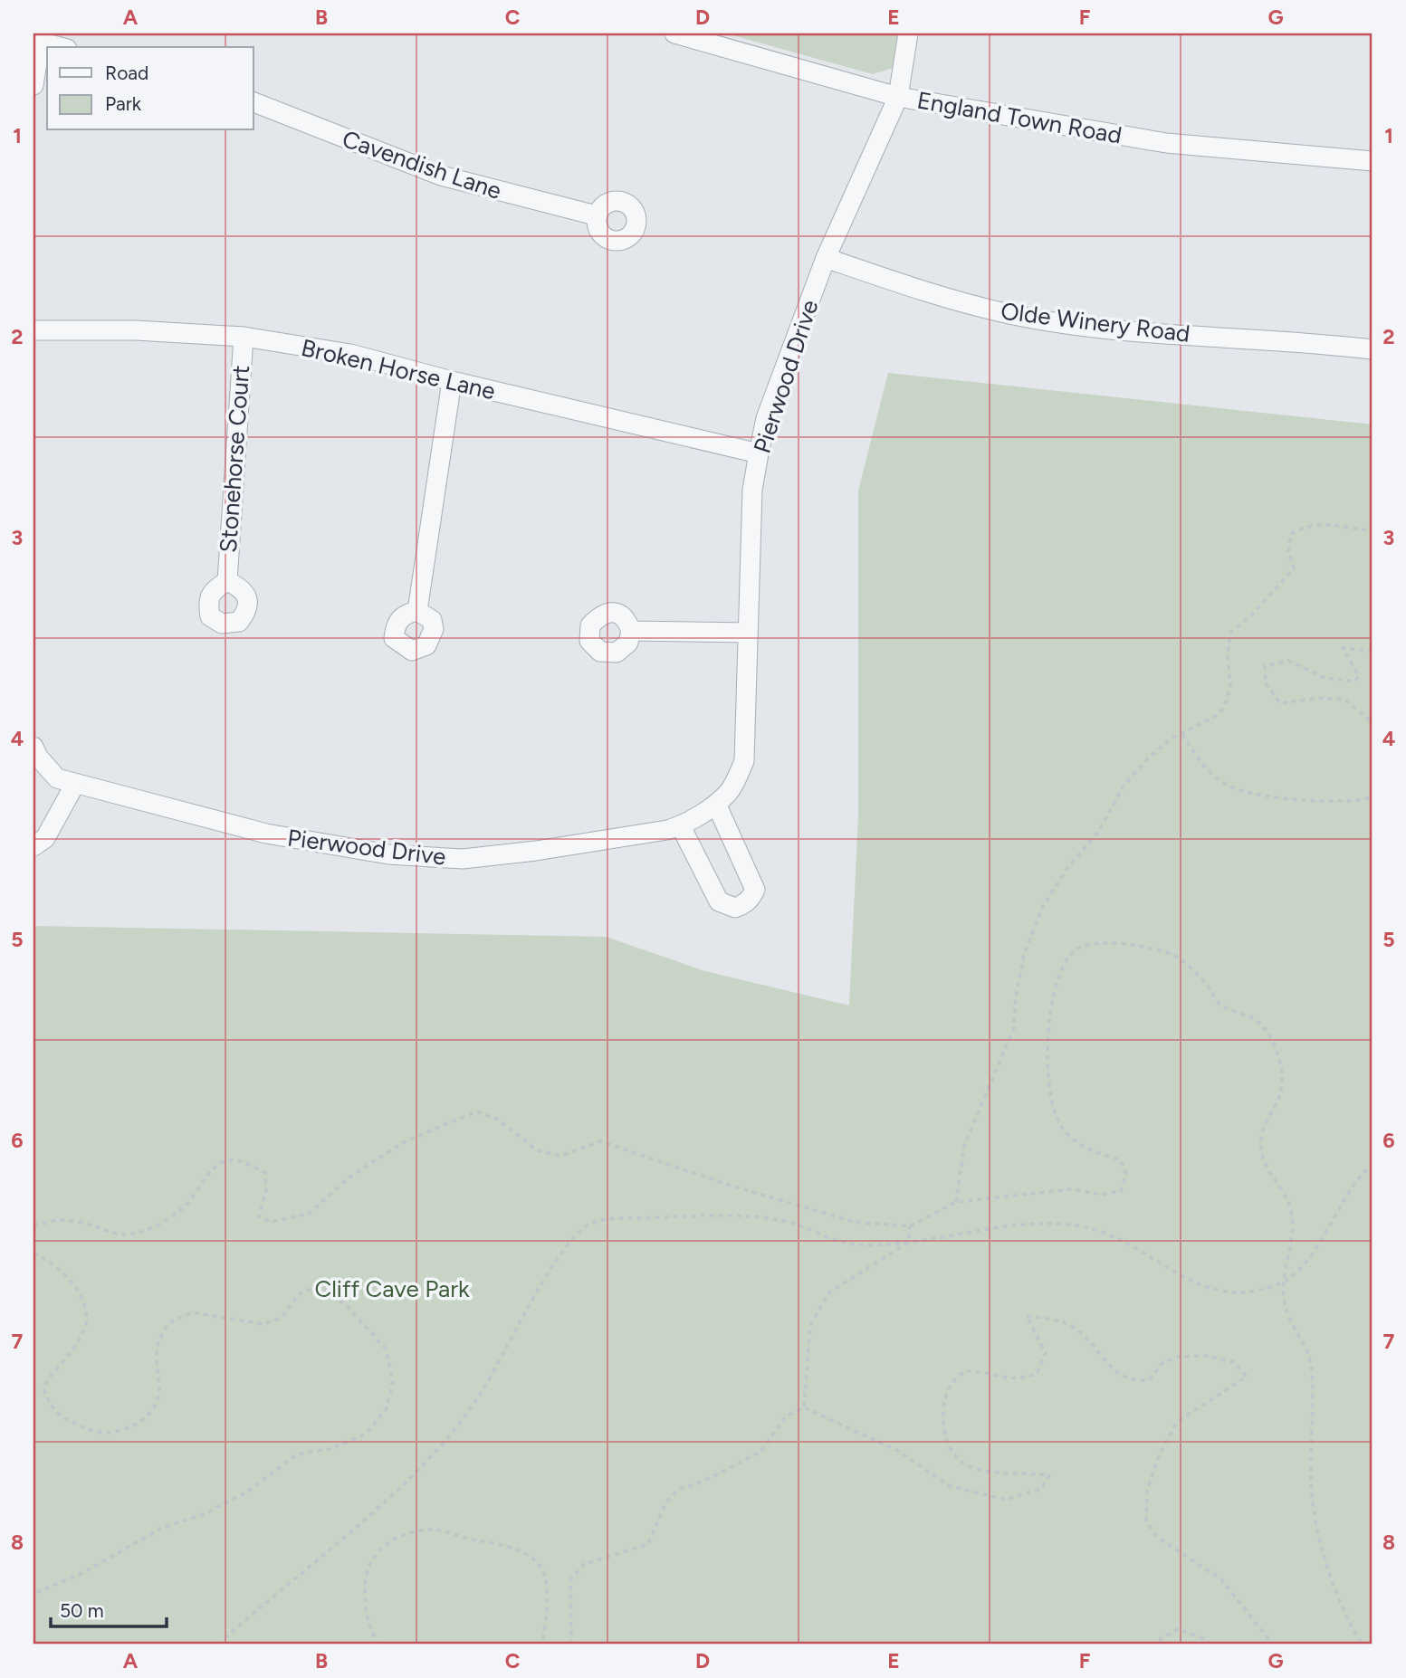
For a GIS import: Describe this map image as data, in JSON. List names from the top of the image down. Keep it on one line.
{"streets":{"street":["England Town Road","Cavendish Lane","Olde Winery Road","Broken Horse Lane","Pierwood Drive","Stonehorse Court"]},"crossings":[["England Town Road","Pierwood Drive"],["Olde Winery Road","Pierwood Drive"],["Broken Horse Lane","Pierwood Drive"],["Broken Horse Lane","Stonehorse Court"]],"parks":["Cliff Cave Park"],"legend":["Road","Park"],"scale_bar":"50 m","grid":{"columns":["A","B","C","D","E","F","G"],"rows":["1","2","3","4","5","6","7","8"]}}
